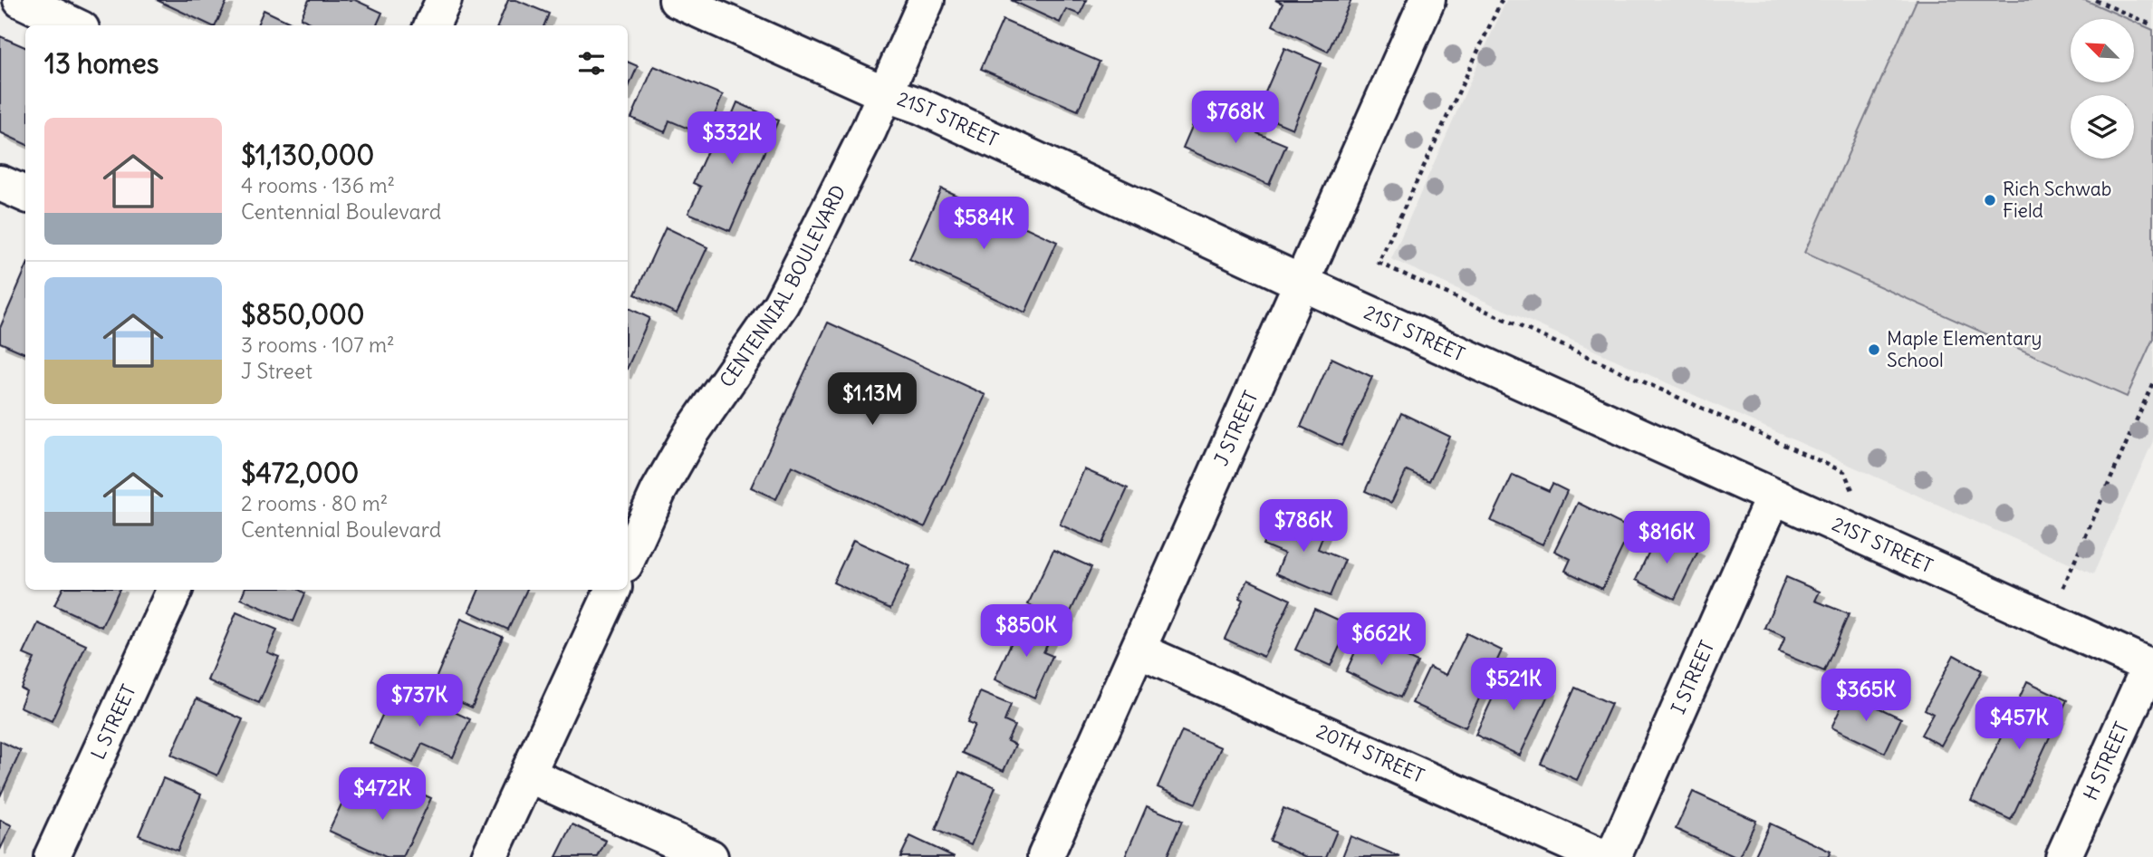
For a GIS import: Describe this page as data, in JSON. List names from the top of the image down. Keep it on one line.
{"streets":{"street":["21ST STREET","CENTENNIAL BOULEVARD","J STREET","I STREET","L STREET","20TH STREET","H STREET"]},"crossings":[["21ST STREET","CENTENNIAL BOULEVARD"],["21ST STREET","J STREET"],["21ST STREET","I STREET"],["21ST STREET","H STREET"],["J STREET","20TH STREET"]],"places":["Rich Schwab Field","Maple Elementary School"],"north":"top left","page":{"heading":"13 homes","price":["$768K","$332K","$584K","$1.13M","$786K","$816K","$850K","$662K","$521K","$365K","$737K","$457K","$472K"],"list":[{"name":"$1,130,000","note":"4 rooms · 136 m² · Centennial Boulevard"},{"name":"$850,000","note":"3 rooms · 107 m² · J Street"},{"name":"$472,000","note":"2 rooms · 80 m² · Centennial Boulevard"}]}}
